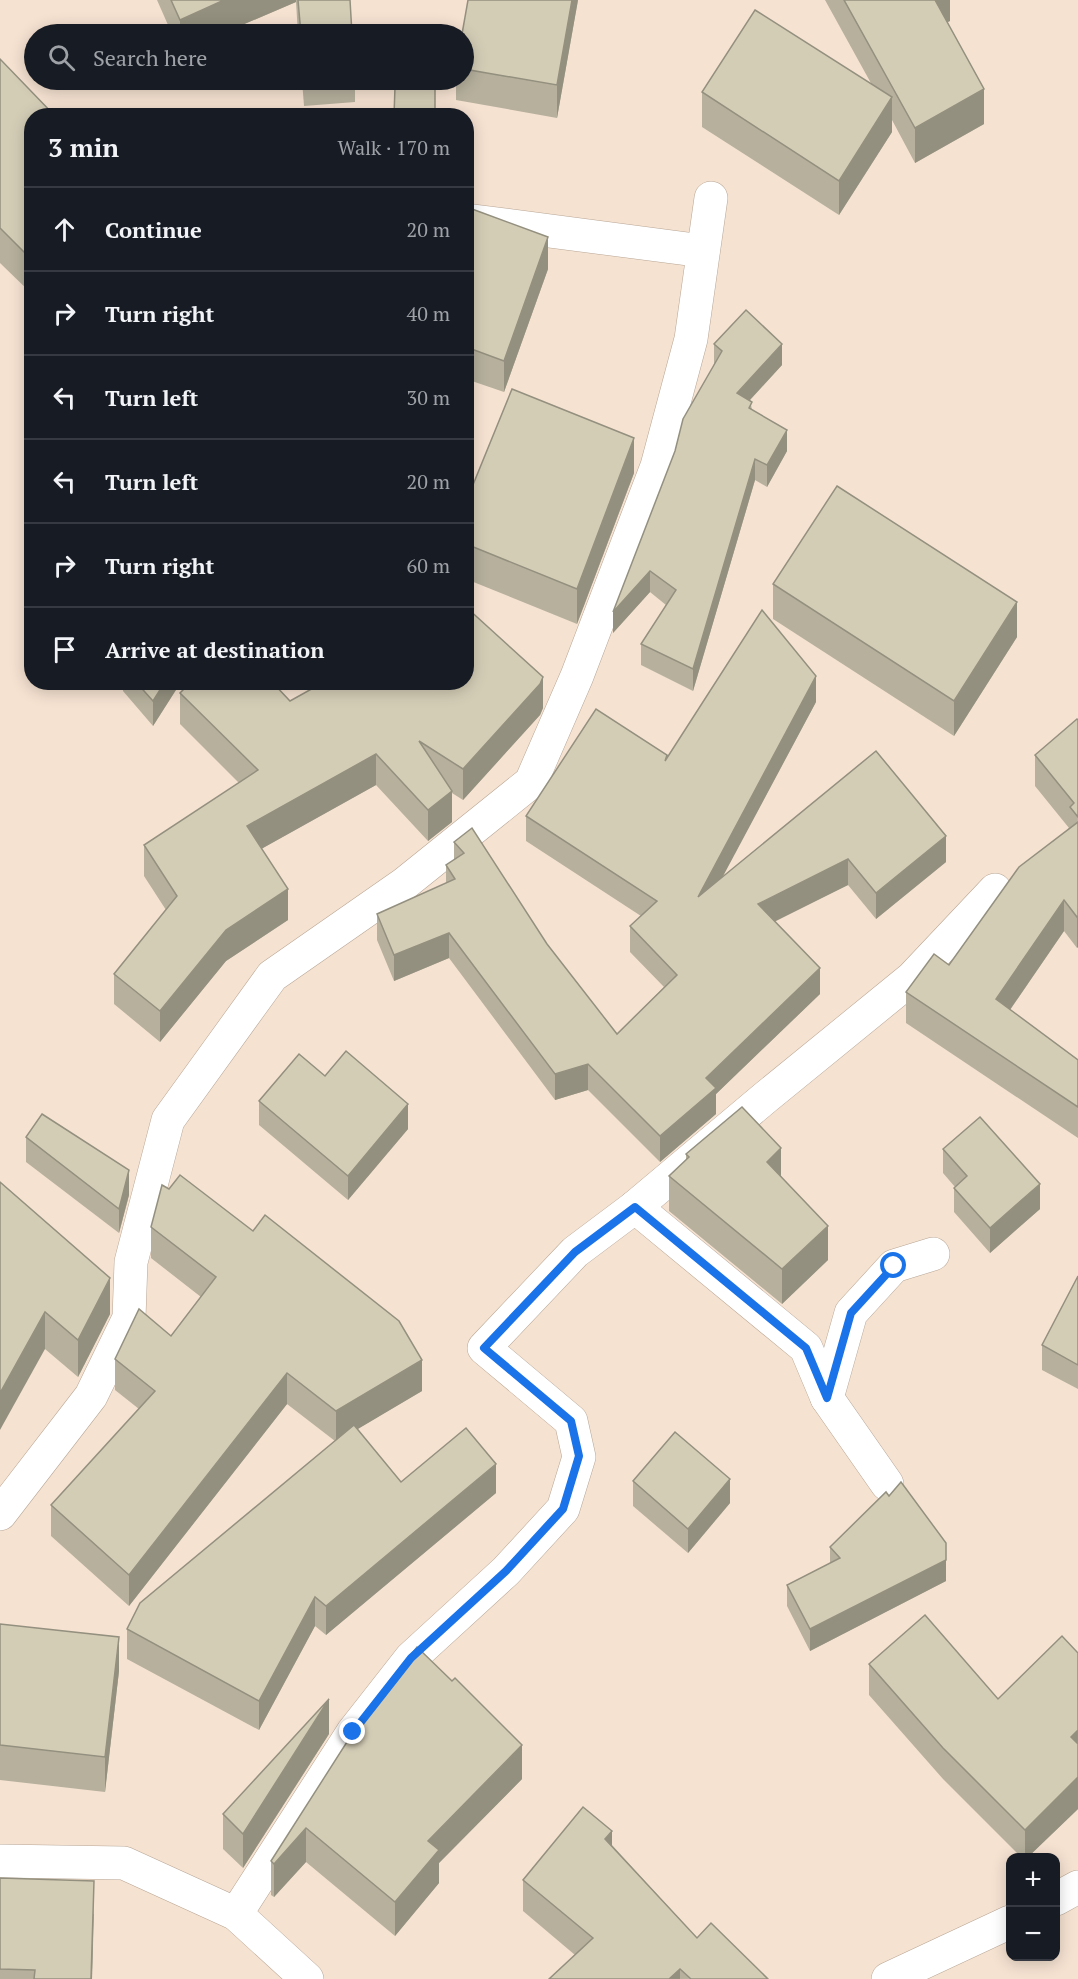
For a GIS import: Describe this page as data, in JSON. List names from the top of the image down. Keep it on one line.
{"page":{"search":"Search here","heading":["3 min","Walk · 170 m"],"list":[["Continue","20 m"],["Turn right","40 m"],["Turn left","30 m"],["Turn left","20 m"],["Turn right","60 m"],"Arrive at destination"],"map_buttons":["+","−"]}}
